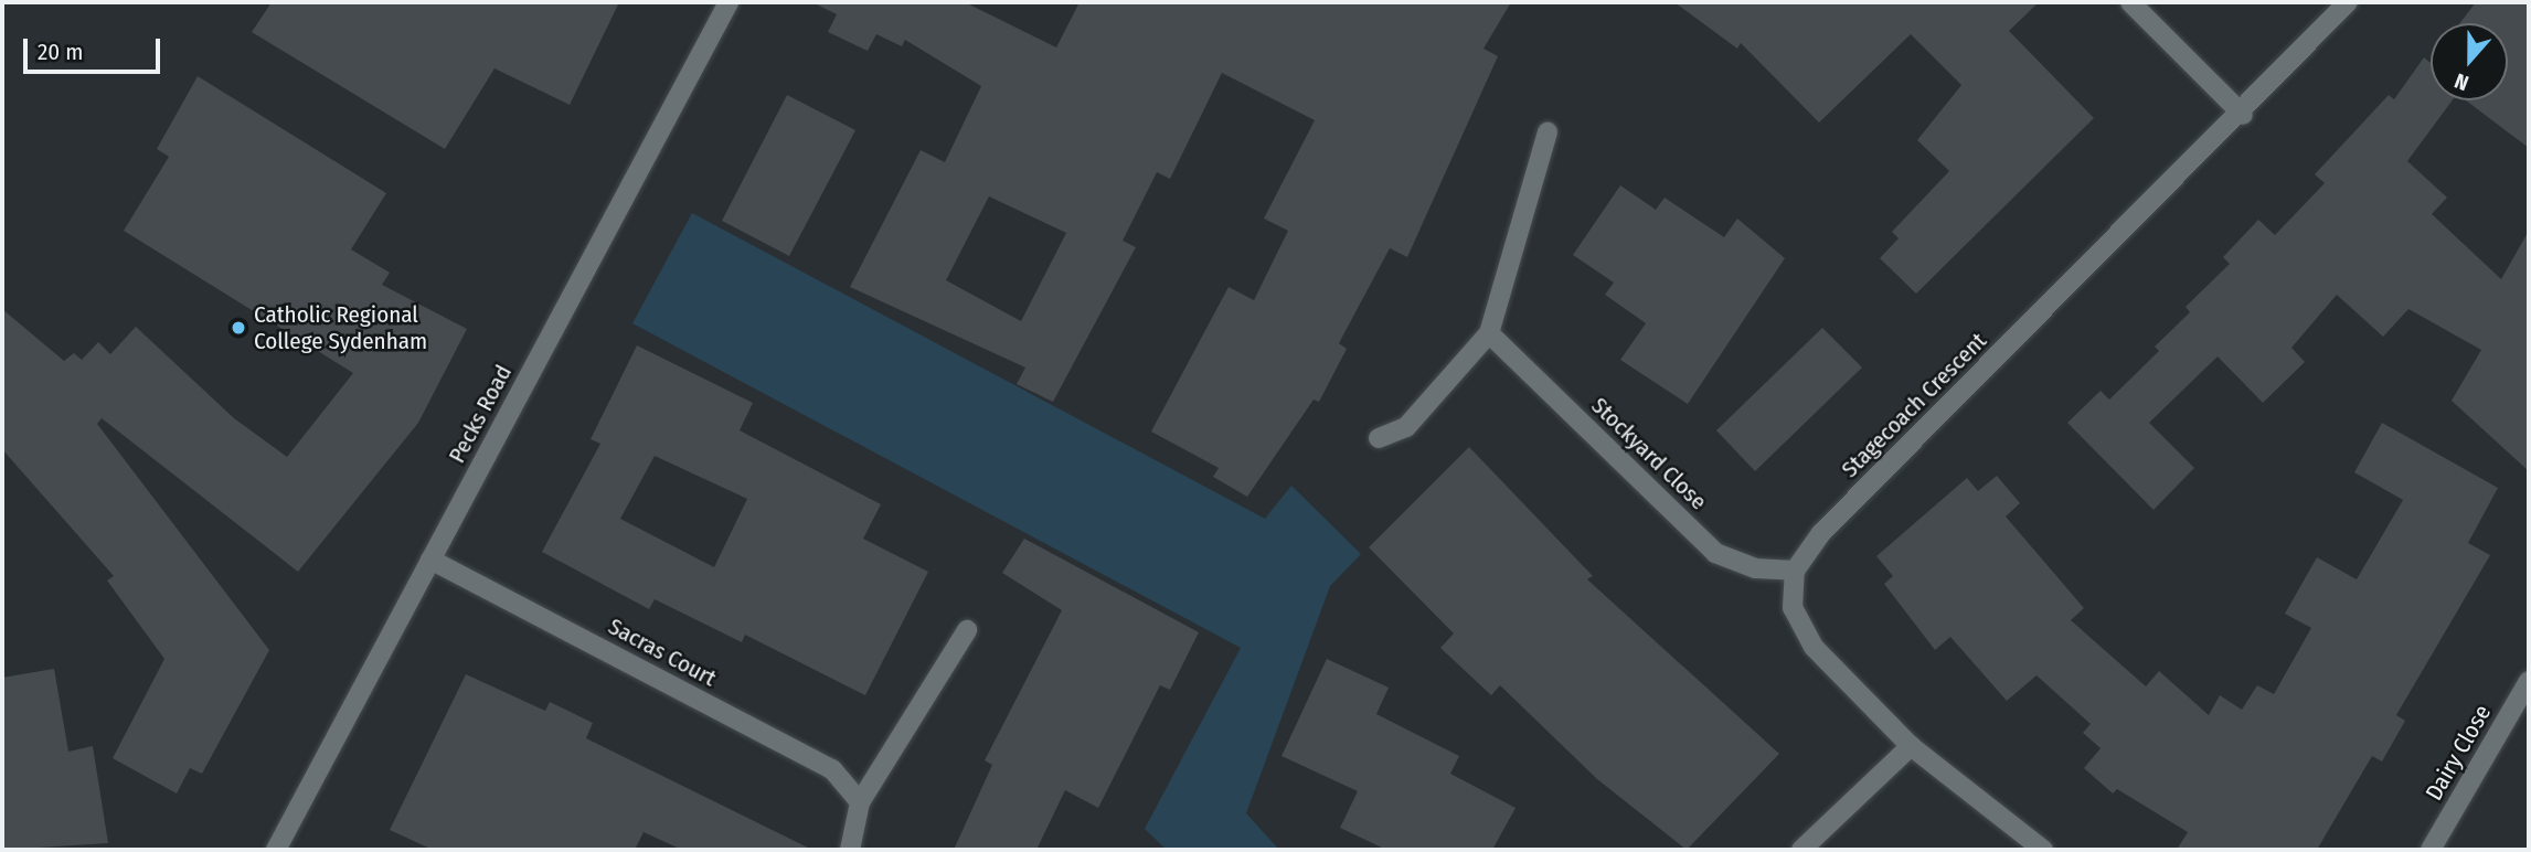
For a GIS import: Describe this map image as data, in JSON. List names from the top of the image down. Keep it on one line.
{"streets":{"street":["Stagecoach Crescent","Pecks Road","Stockyard Close","Sacras Court","Dairy Close"]},"crossings":[["Stagecoach Crescent","Stockyard Close"],["Pecks Road","Sacras Court"]],"places":["Catholic Regional College Sydenham"],"scale_bar":"20 m","north":"bottom"}
